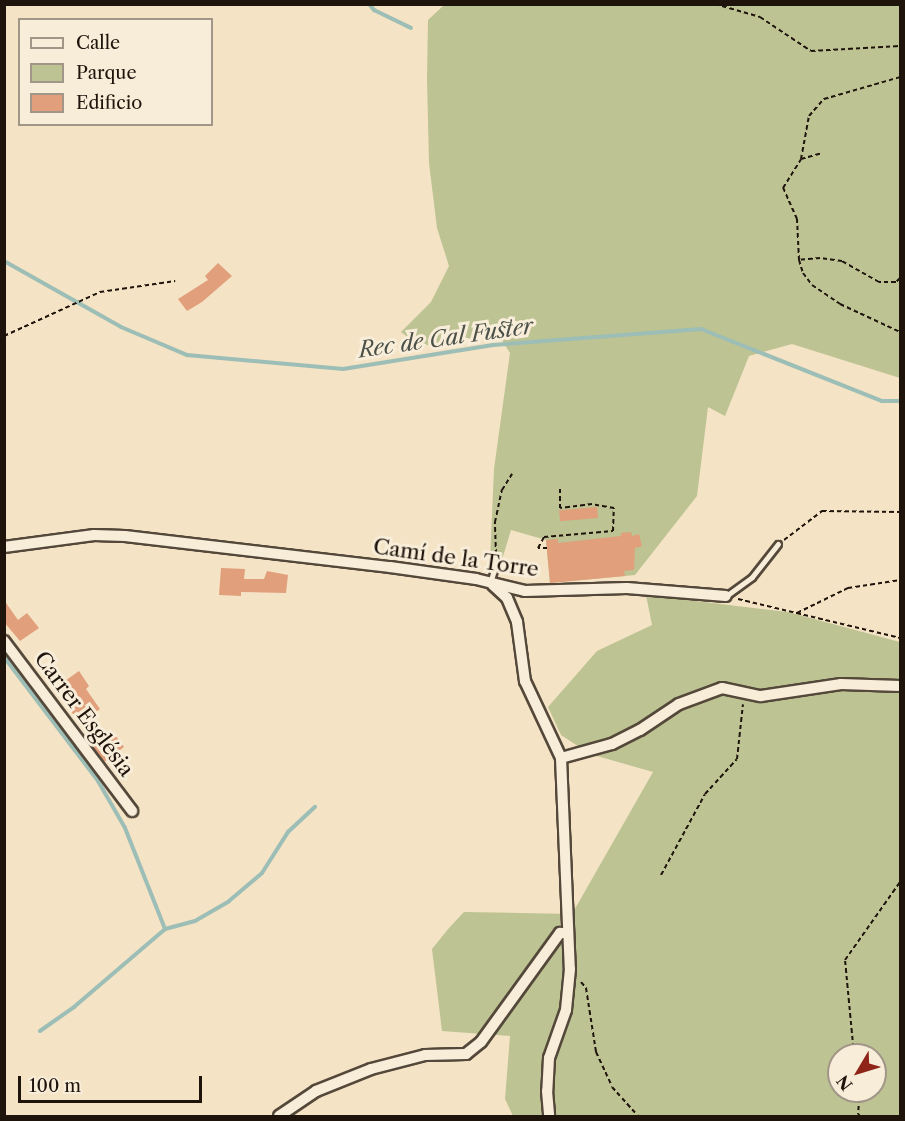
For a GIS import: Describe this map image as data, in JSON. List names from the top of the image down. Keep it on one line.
{"streets":{"street":["Camí de la Torre","Carrer Església"]},"water":["Rec de Cal Fuster"],"legend":["Calle","Parque","Edificio"],"scale_bar":"100 m","north":"bottom left"}
